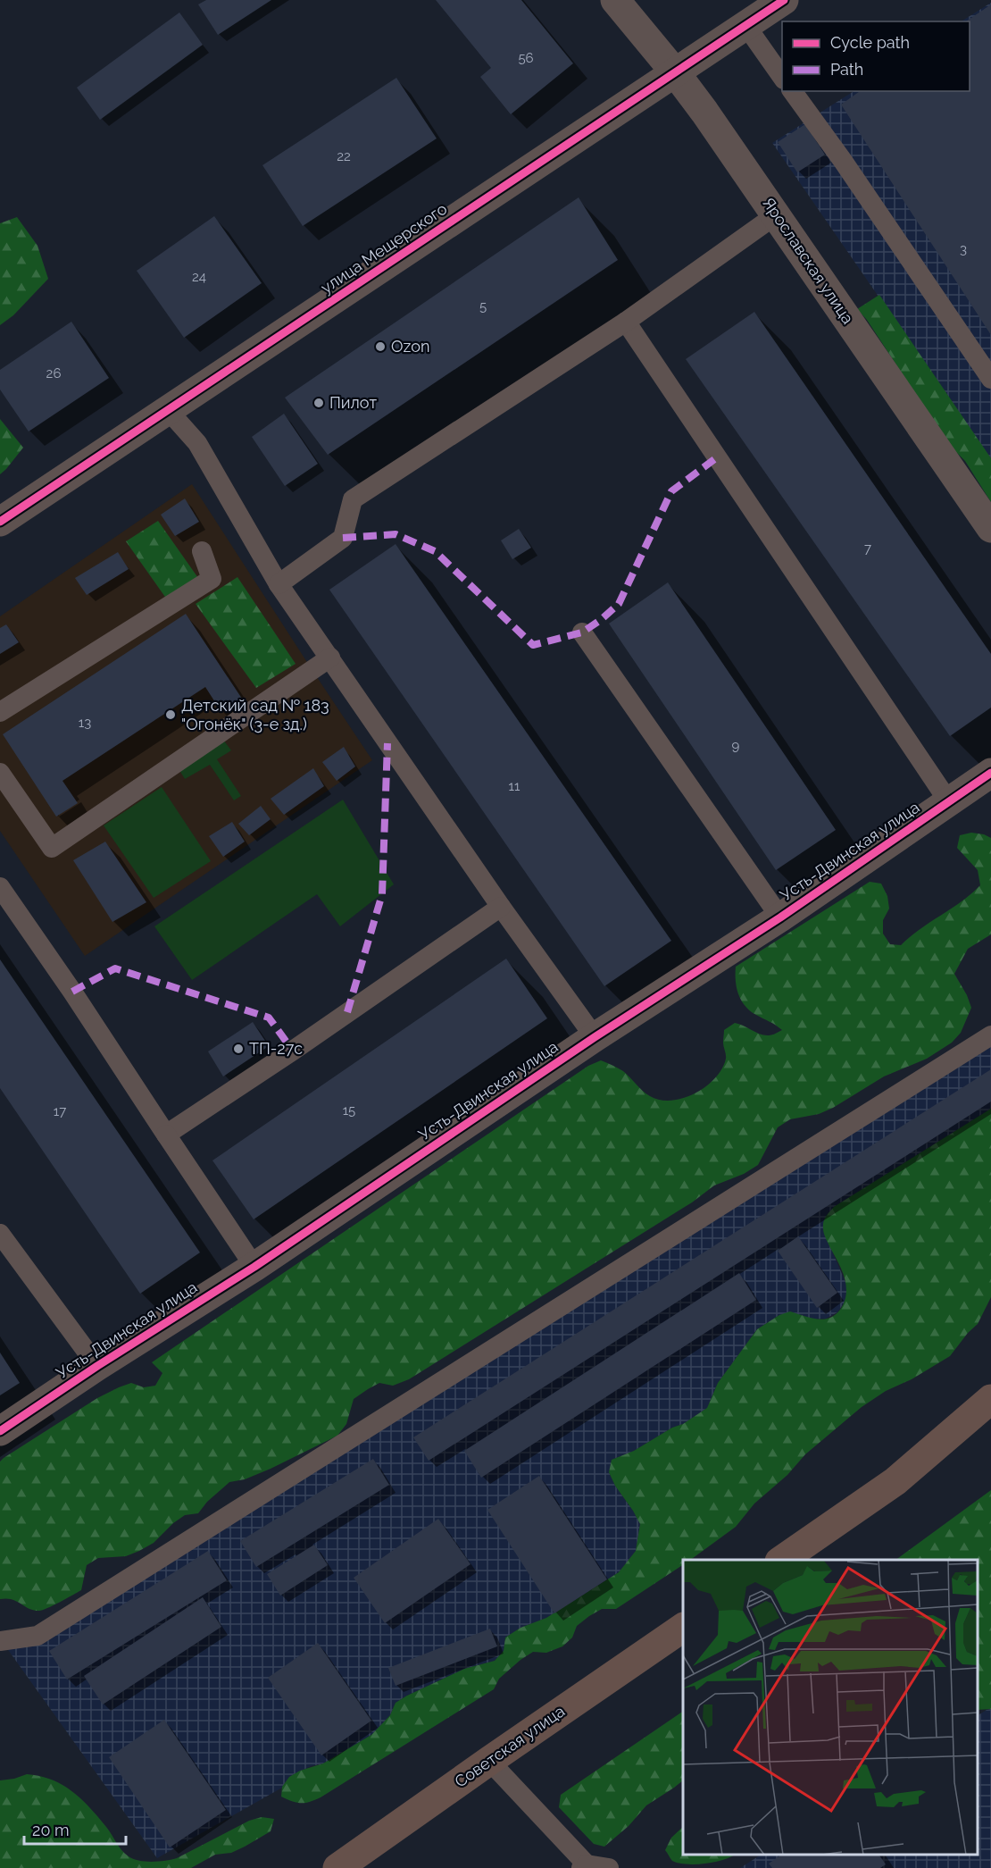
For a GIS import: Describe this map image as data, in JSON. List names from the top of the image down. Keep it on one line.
{"streets":{"main road":["Советская улица"],"street":["улица Мещерского","Ярославская улица","Усть-Двинская улица"]},"crossings":[["улица Мещерского","Ярославская улица"]],"places":["Ozon","Пилот","Детский сад № 183 \"Огонёк\" (3-е зд.)","ТП-27c"],"house_numbers":["56","22","3","24","5","26","7","13","9","11","15","17"],"legend":["Cycle path","Path"],"scale_bar":"20 m"}
